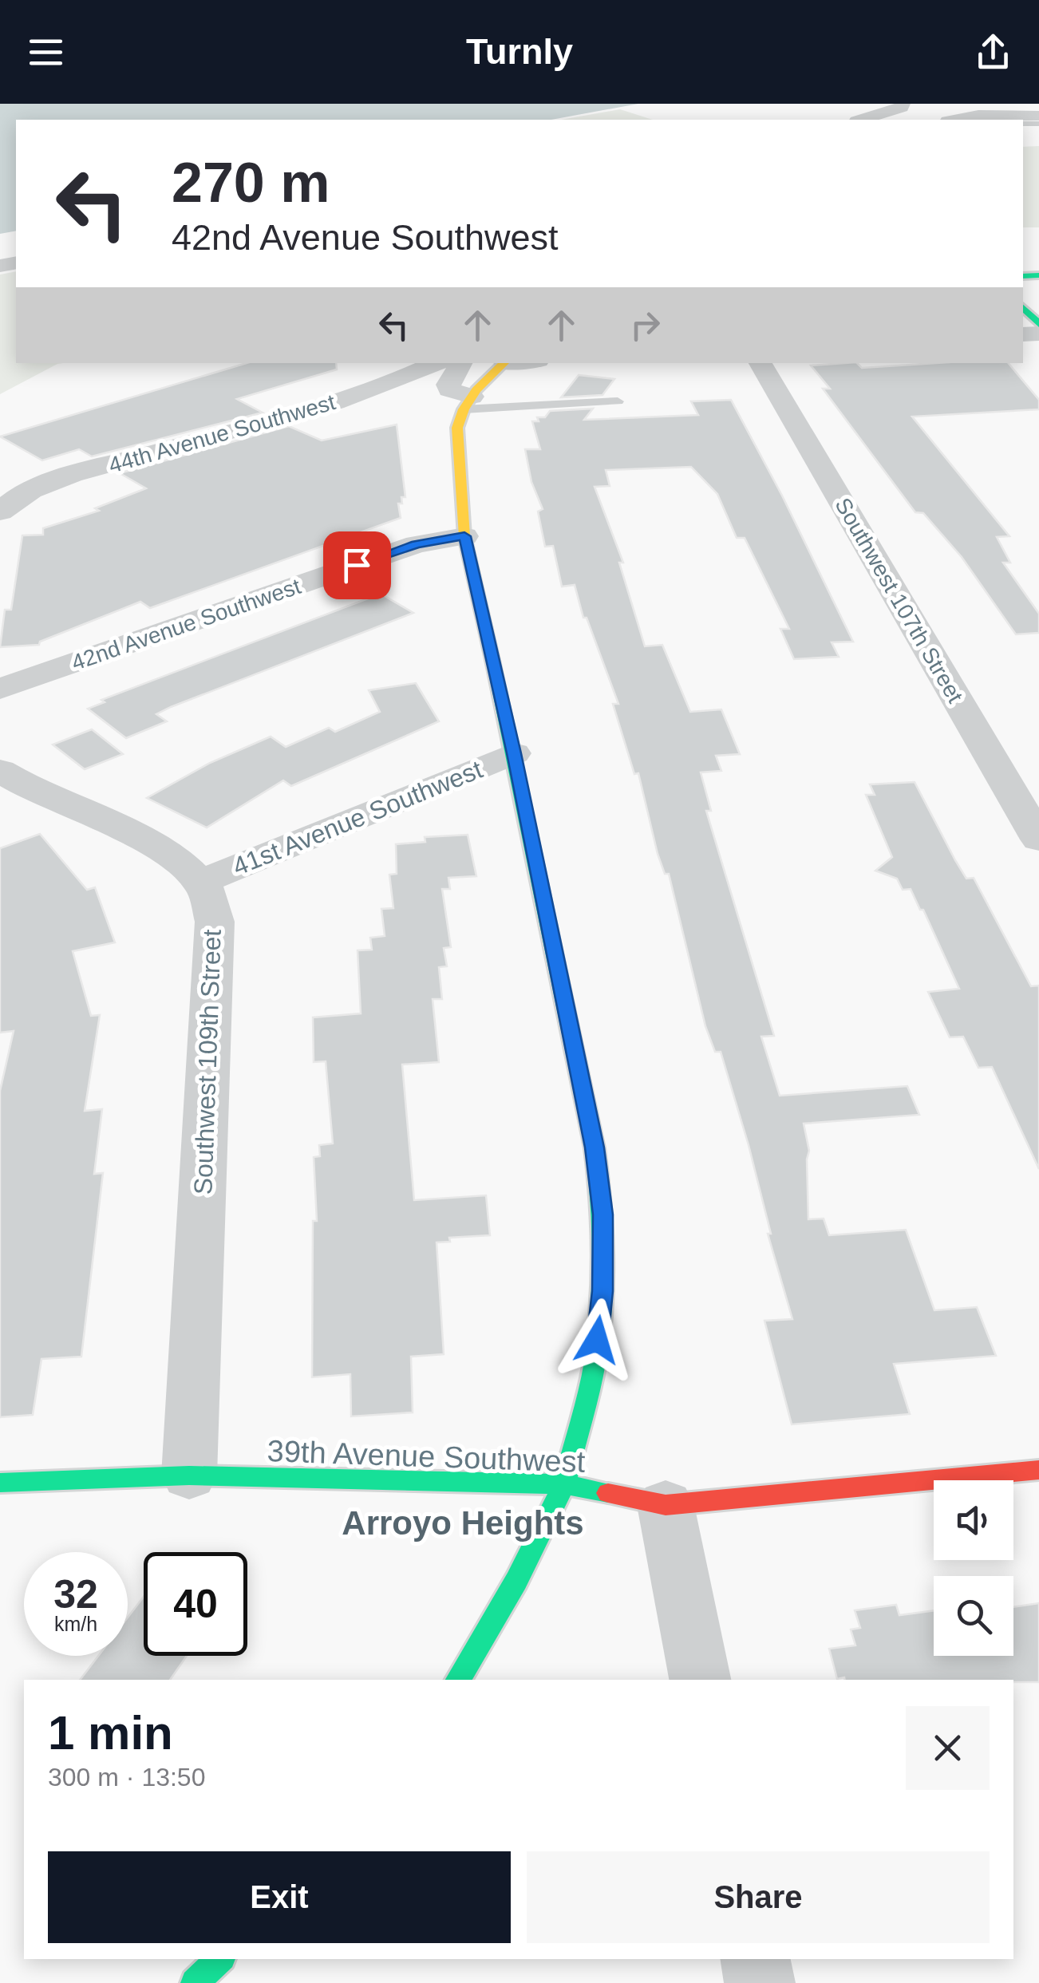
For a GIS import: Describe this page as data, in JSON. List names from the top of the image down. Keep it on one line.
{"streets":{"street":["44th Avenue Southwest","Southwest 107th Street","42nd Avenue Southwest","41st Avenue Southwest","Southwest 109th Street","39th Avenue Southwest"]},"crossings":[["41st Avenue Southwest","Southwest 109th Street"],["Southwest 109th Street","39th Avenue Southwest"]],"districts":["Arroyo Heights"],"page":{"header":"Turnly","turn":["270 m","42nd Avenue Southwest"],"speed":"32 km/h","limit":"40","heading":["1 min","300 m · 13:50"],"buttons":["Exit","Share"]}}
